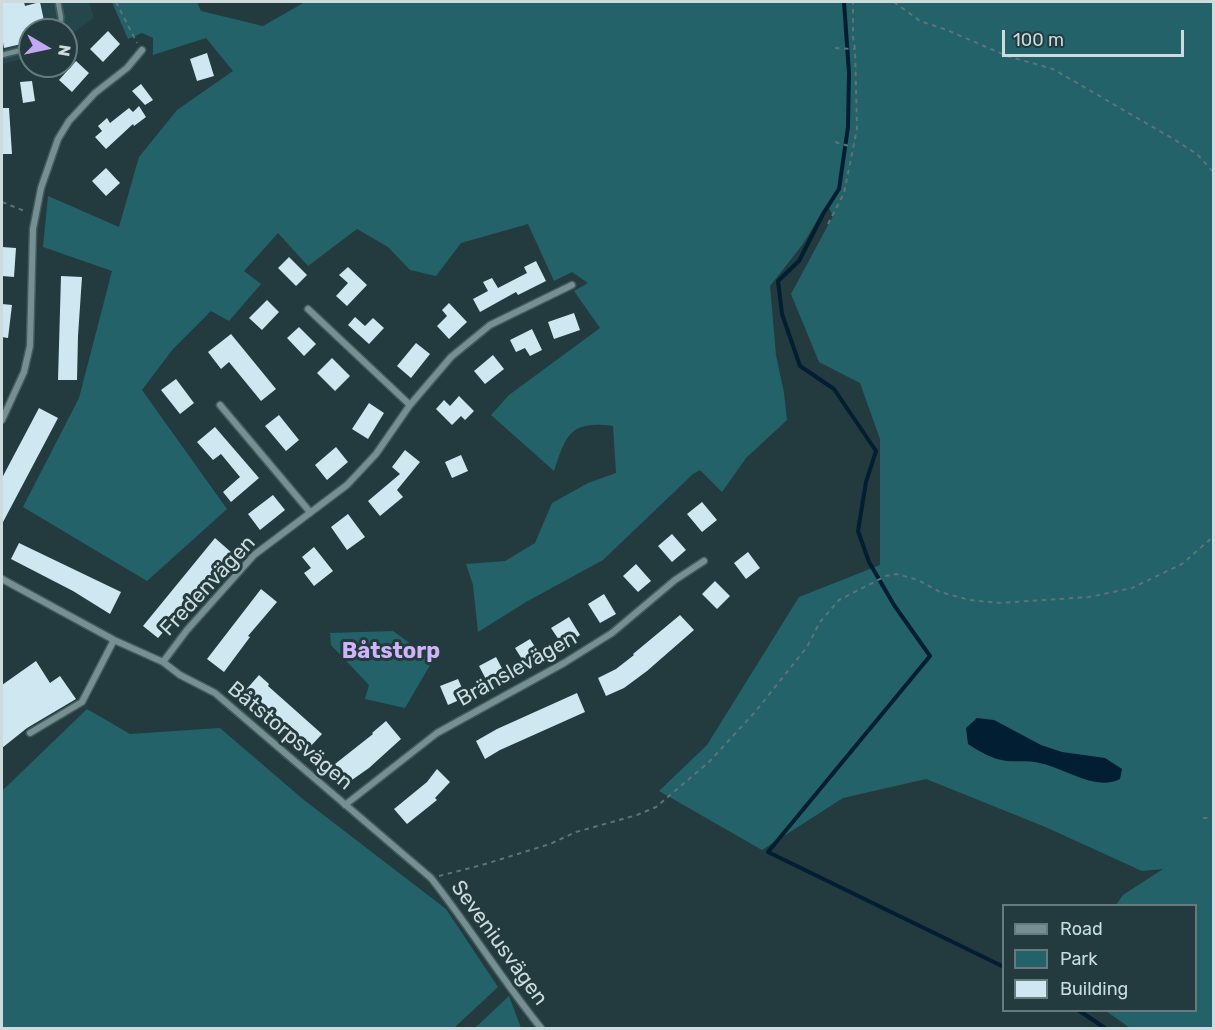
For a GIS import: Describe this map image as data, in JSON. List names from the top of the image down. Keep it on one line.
{"streets":{"street":["Fredenvägen","Bränslevägen","Båtstorpsvägen","Seveniusvägen"]},"crossings":[["Fredenvägen","Båtstorpsvägen"],["Bränslevägen","Båtstorpsvägen"],["Båtstorpsvägen","Seveniusvägen"]],"districts":["Båtstorp"],"legend":["Road","Park","Building"],"scale_bar":"100 m","north":"right"}
